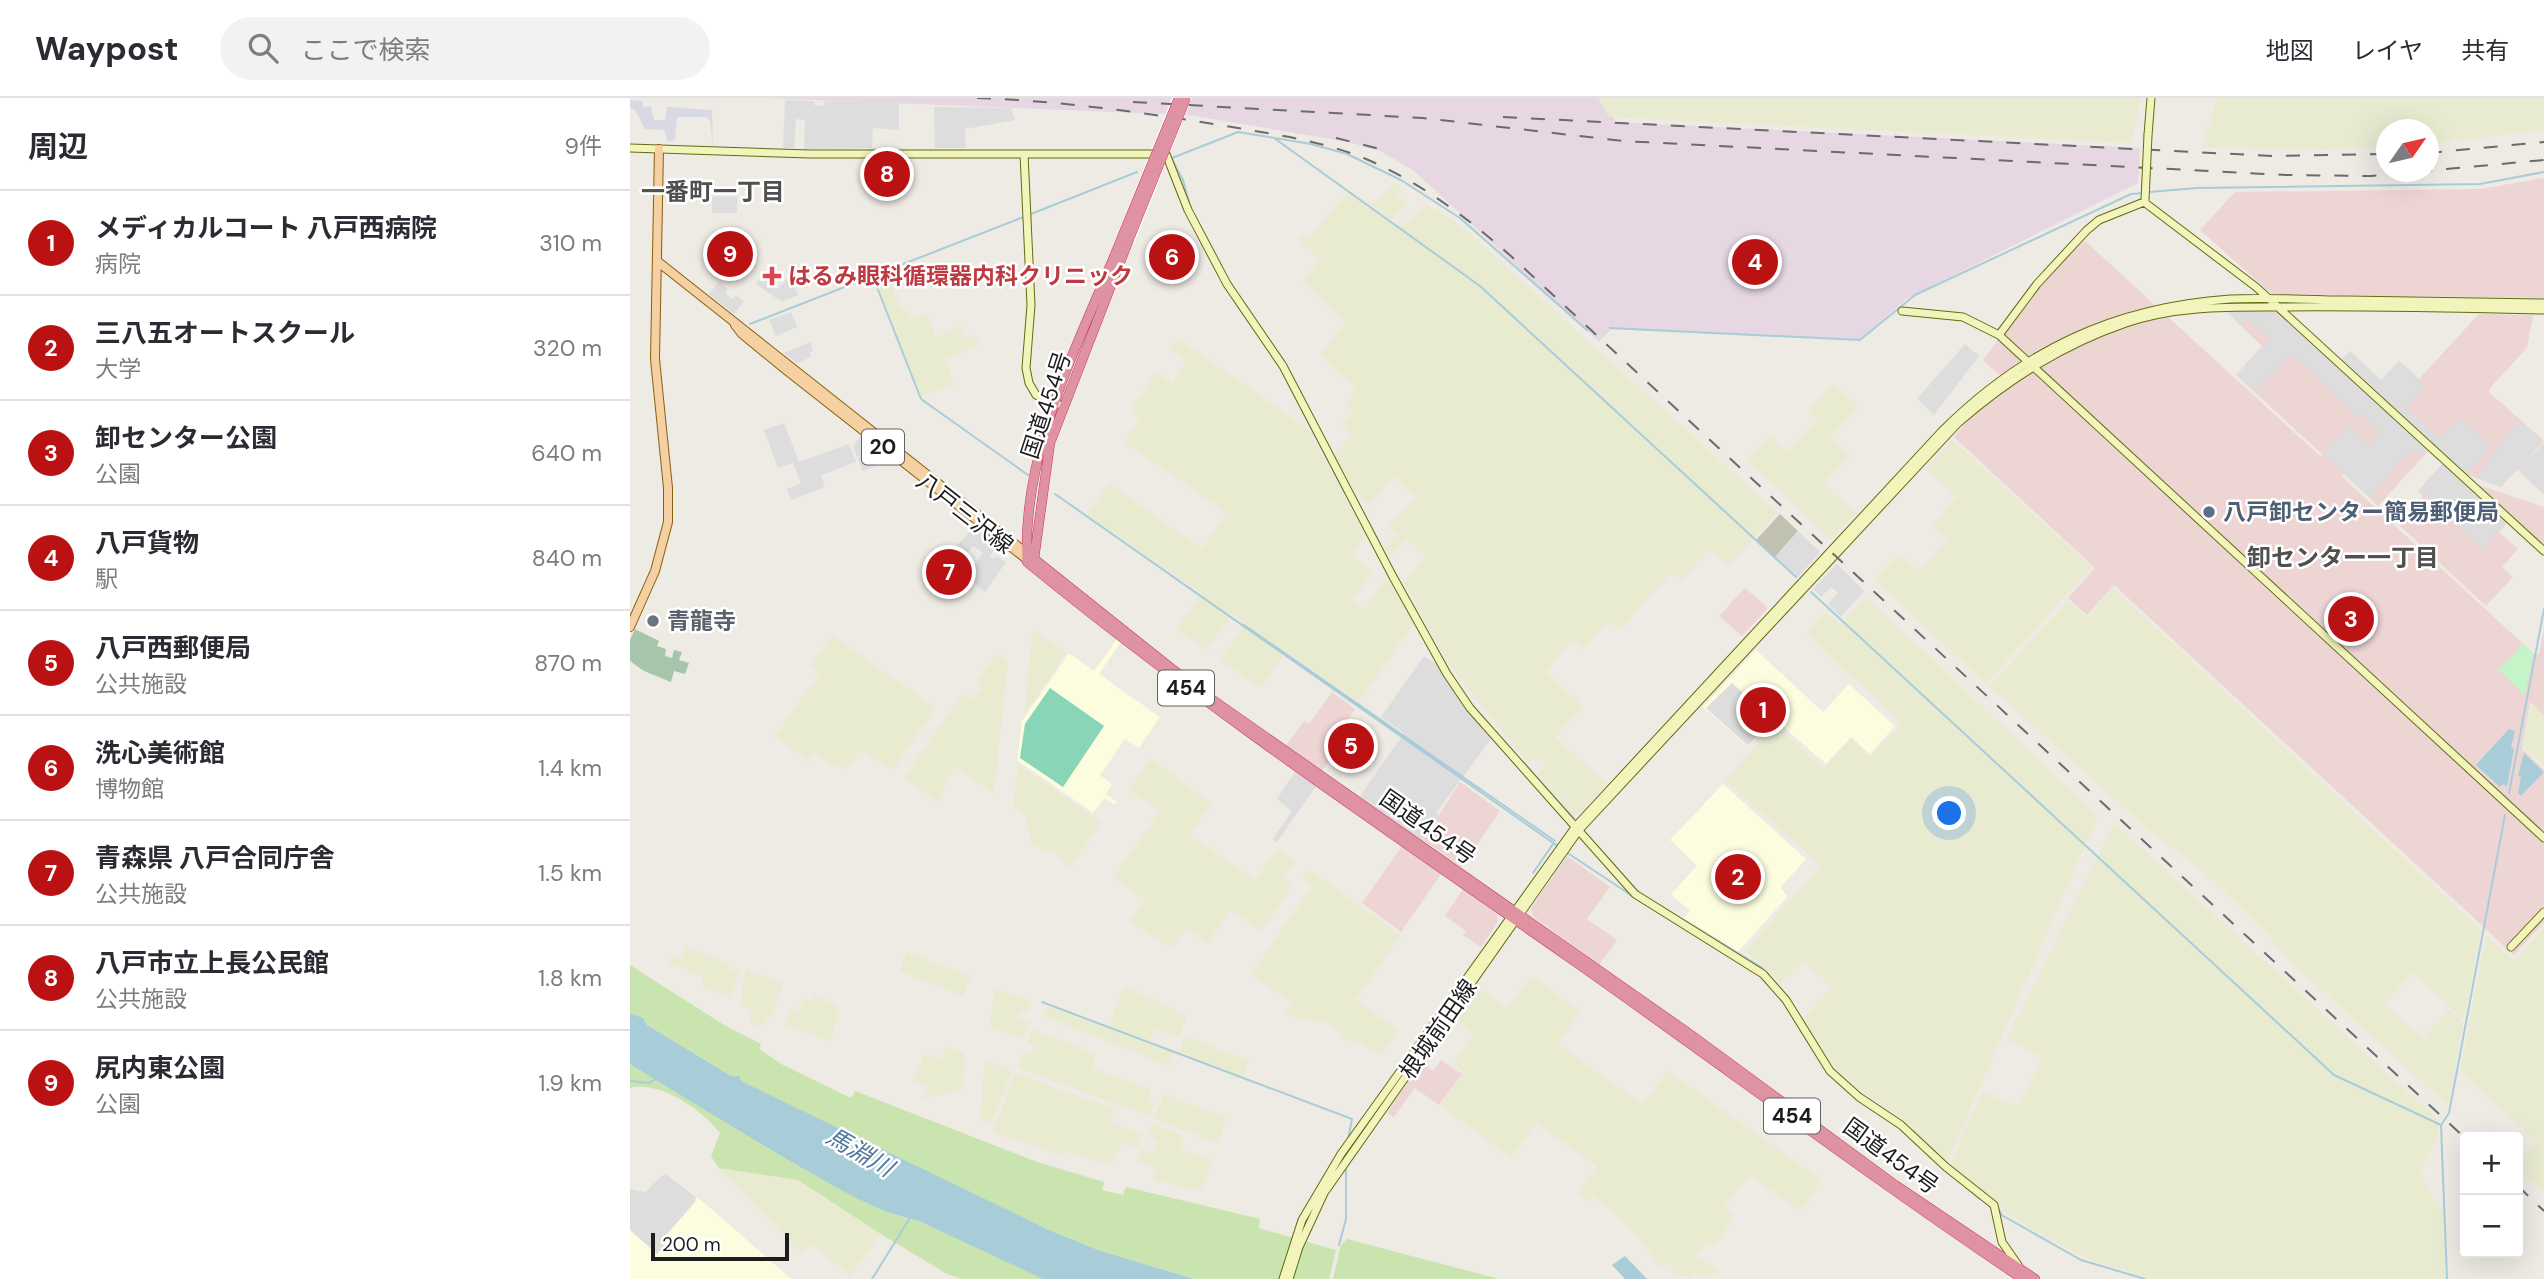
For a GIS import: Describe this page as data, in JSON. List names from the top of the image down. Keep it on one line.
{"streets":{"highway":["国道454号","454"],"main road":["20","八戸三沢線"],"street":["根城前田線"]},"crossings":[["国道454号","八戸三沢線"],["国道454号","根城前田線"]],"districts":["一番町一丁目","卸センター一丁目"],"water":["馬淵川"],"places":{"health":["はるみ眼科循環器内科クリニック"],"other":["八戸卸センター簡易郵便局","青龍寺"]},"scale_bar":"200 m","north":"top right","page":{"header":"Waypost","search":"ここで検索","nav":["地図","レイヤ","共有"],"heading":["周辺","9件"],"pins":["8","9","6","4","7","3","1","5","2"],"list":[{"mark":"1","name":"メディカルコート 八戸西病院","note":"病院","value":"310 m"},{"mark":"2","name":"三八五オートスクール","note":"大学","value":"320 m"},{"mark":"3","name":"卸センター公園","note":"公園","value":"640 m"},{"mark":"4","name":"八戸貨物","note":"駅","value":"840 m"},{"mark":"5","name":"八戸西郵便局","note":"公共施設","value":"870 m"},{"mark":"6","name":"洗心美術館","note":"博物館","value":"1.4 km"},{"mark":"7","name":"青森県 八戸合同庁舎","note":"公共施設","value":"1.5 km"},{"mark":"8","name":"八戸市立上長公民館","note":"公共施設","value":"1.8 km"},{"mark":"9","name":"尻内東公園","note":"公園","value":"1.9 km"}],"map_buttons":["+","−"],"scale":"200 m"}}
